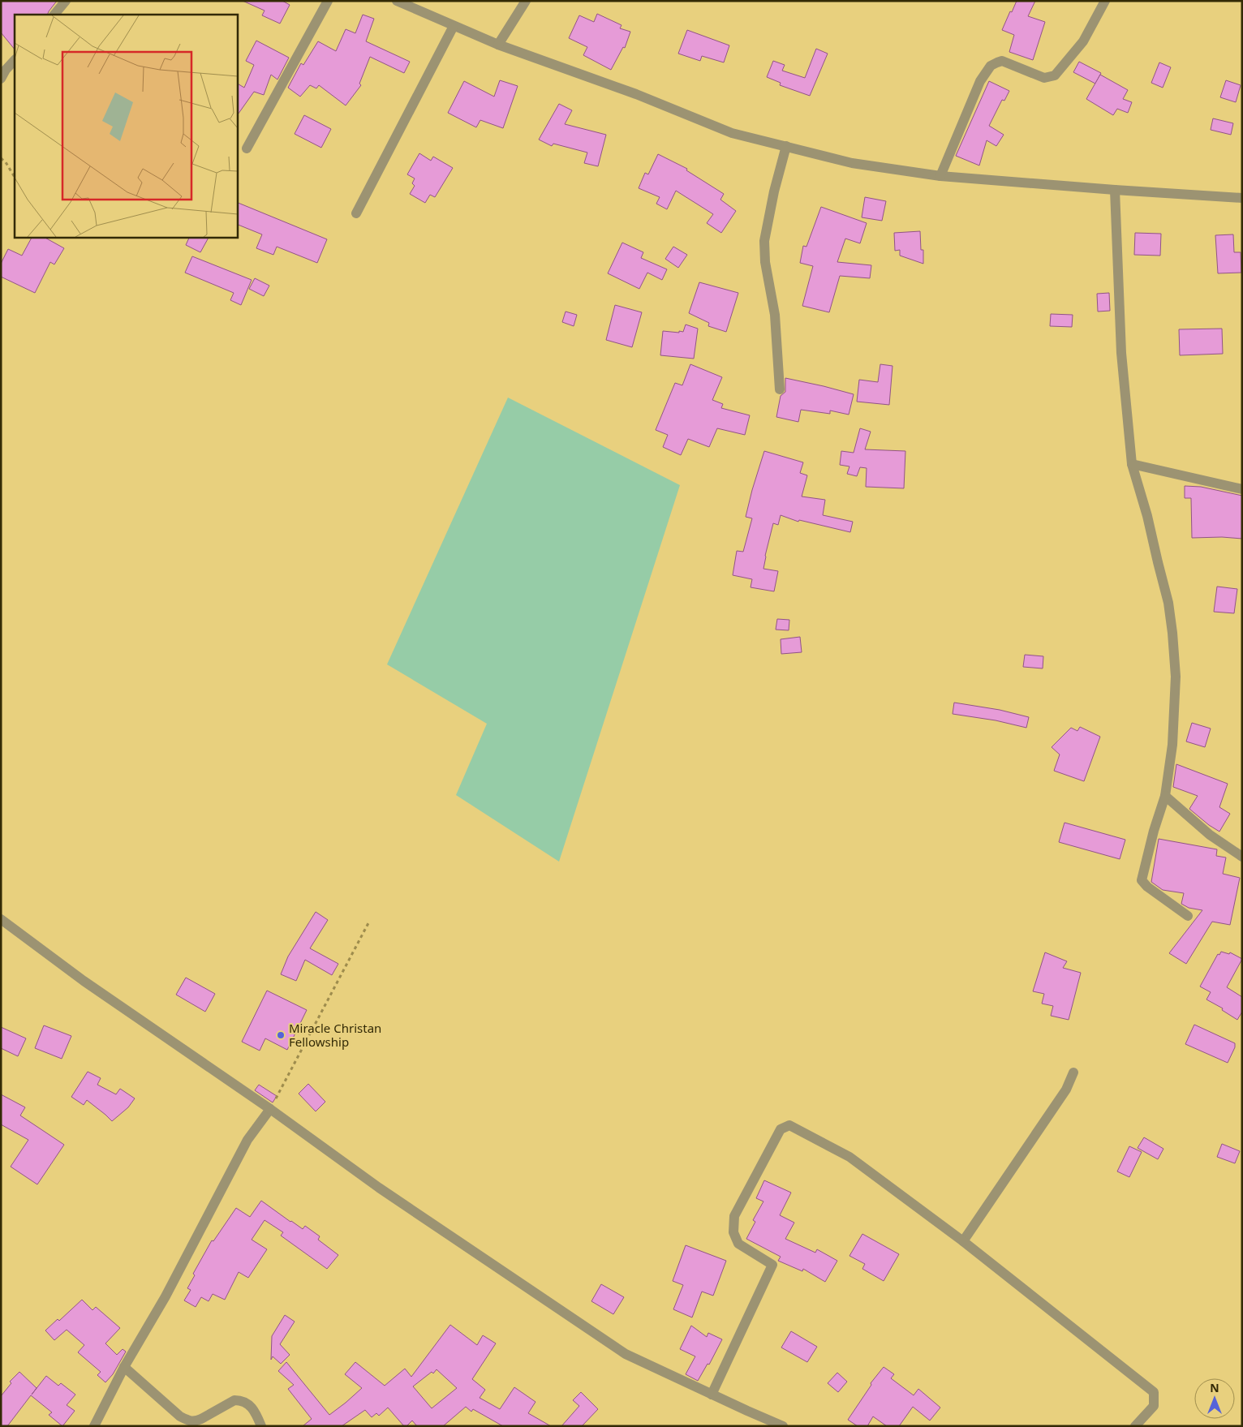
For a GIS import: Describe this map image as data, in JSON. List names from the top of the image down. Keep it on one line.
{"places":["Miracle Christan Fellowship"],"north":"top"}
